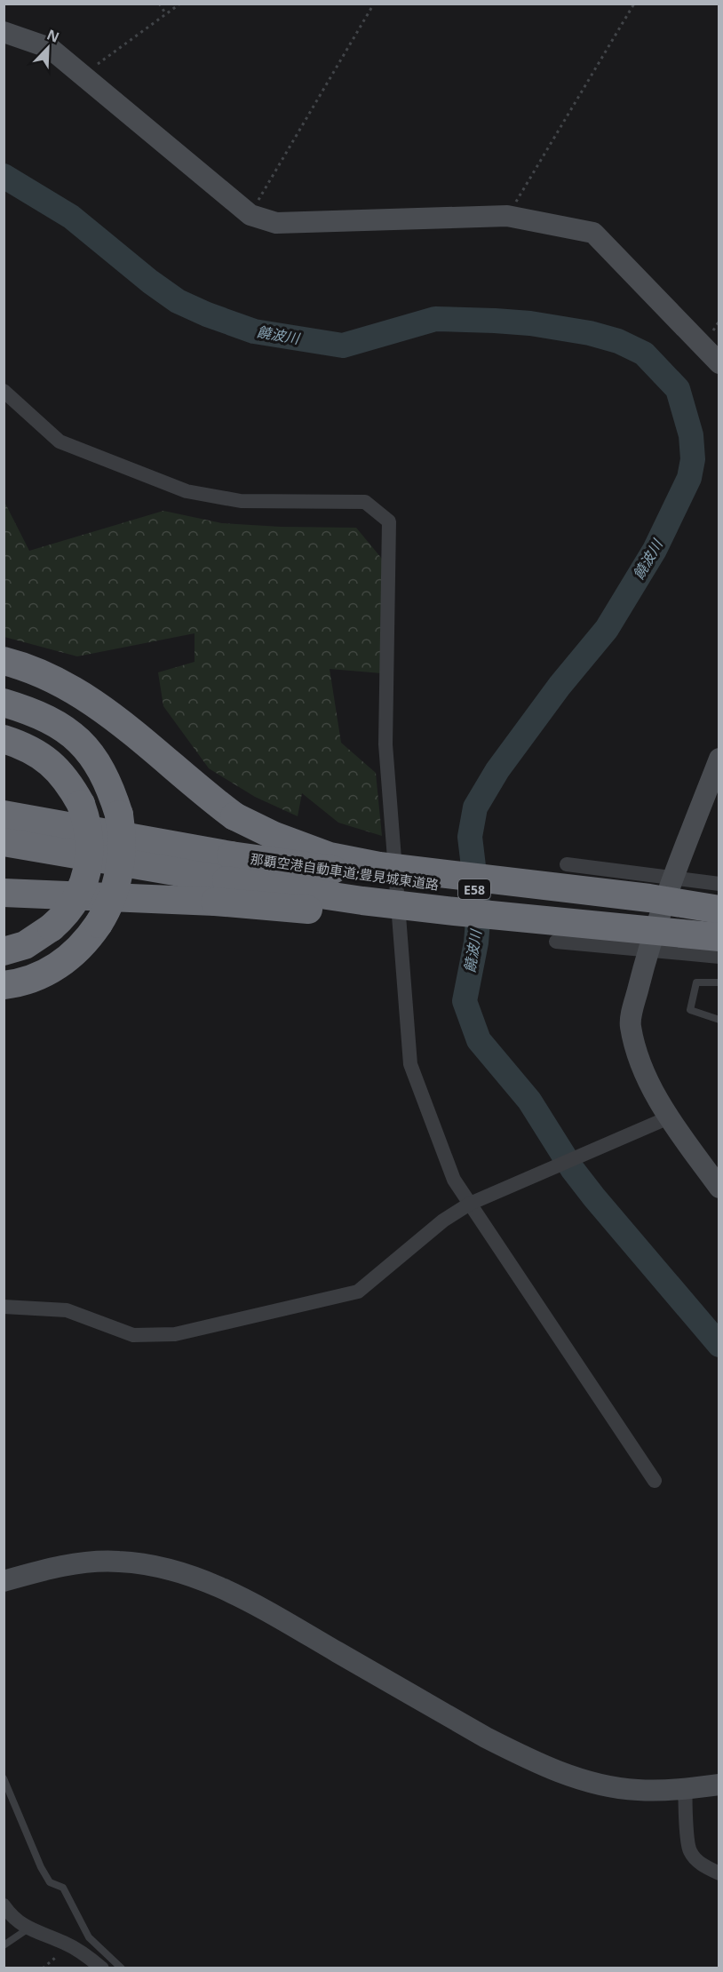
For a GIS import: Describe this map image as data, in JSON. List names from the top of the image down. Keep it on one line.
{"streets":{"highway":["那覇空港自動車道;豊見城東道路","E58"]},"water":["饒波川"],"north":"top right"}
